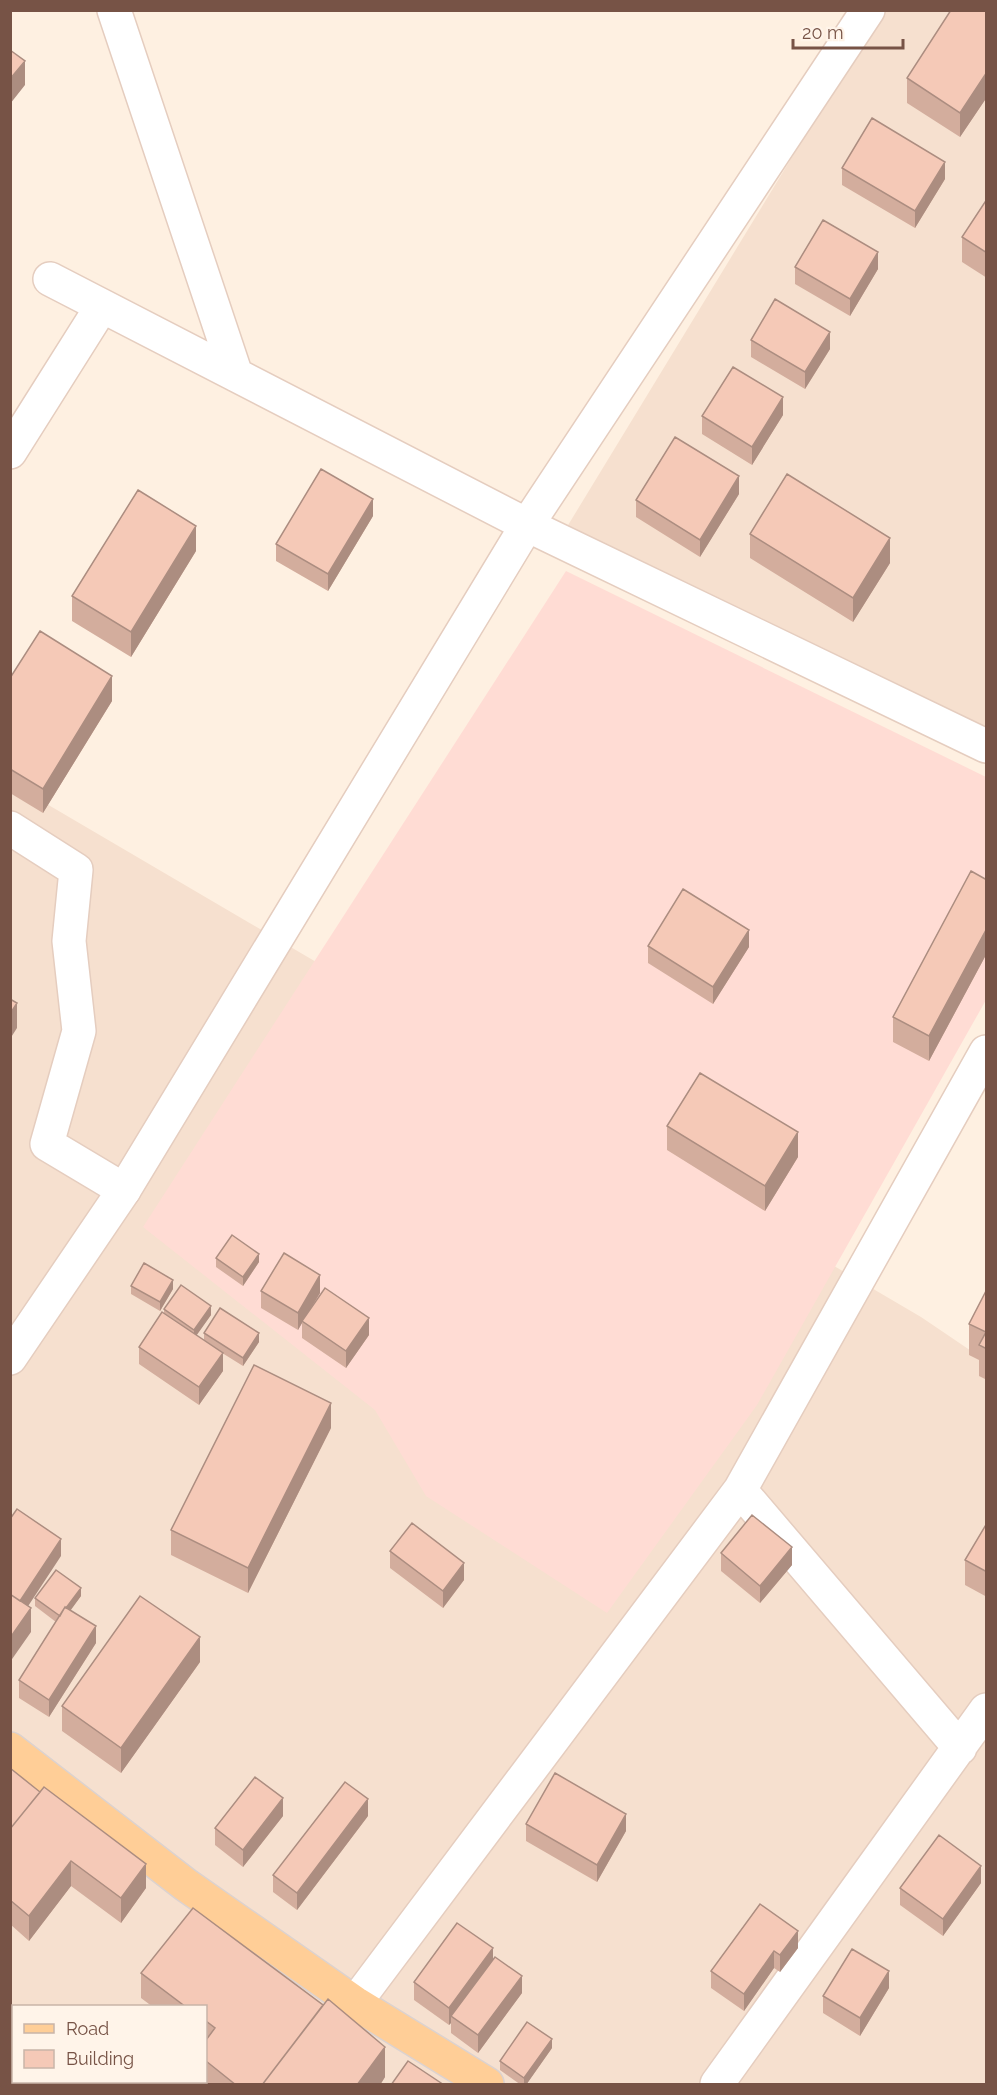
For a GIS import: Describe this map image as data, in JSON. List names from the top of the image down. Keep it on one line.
{"legend":["Road","Building"],"scale_bar":"20 m"}
